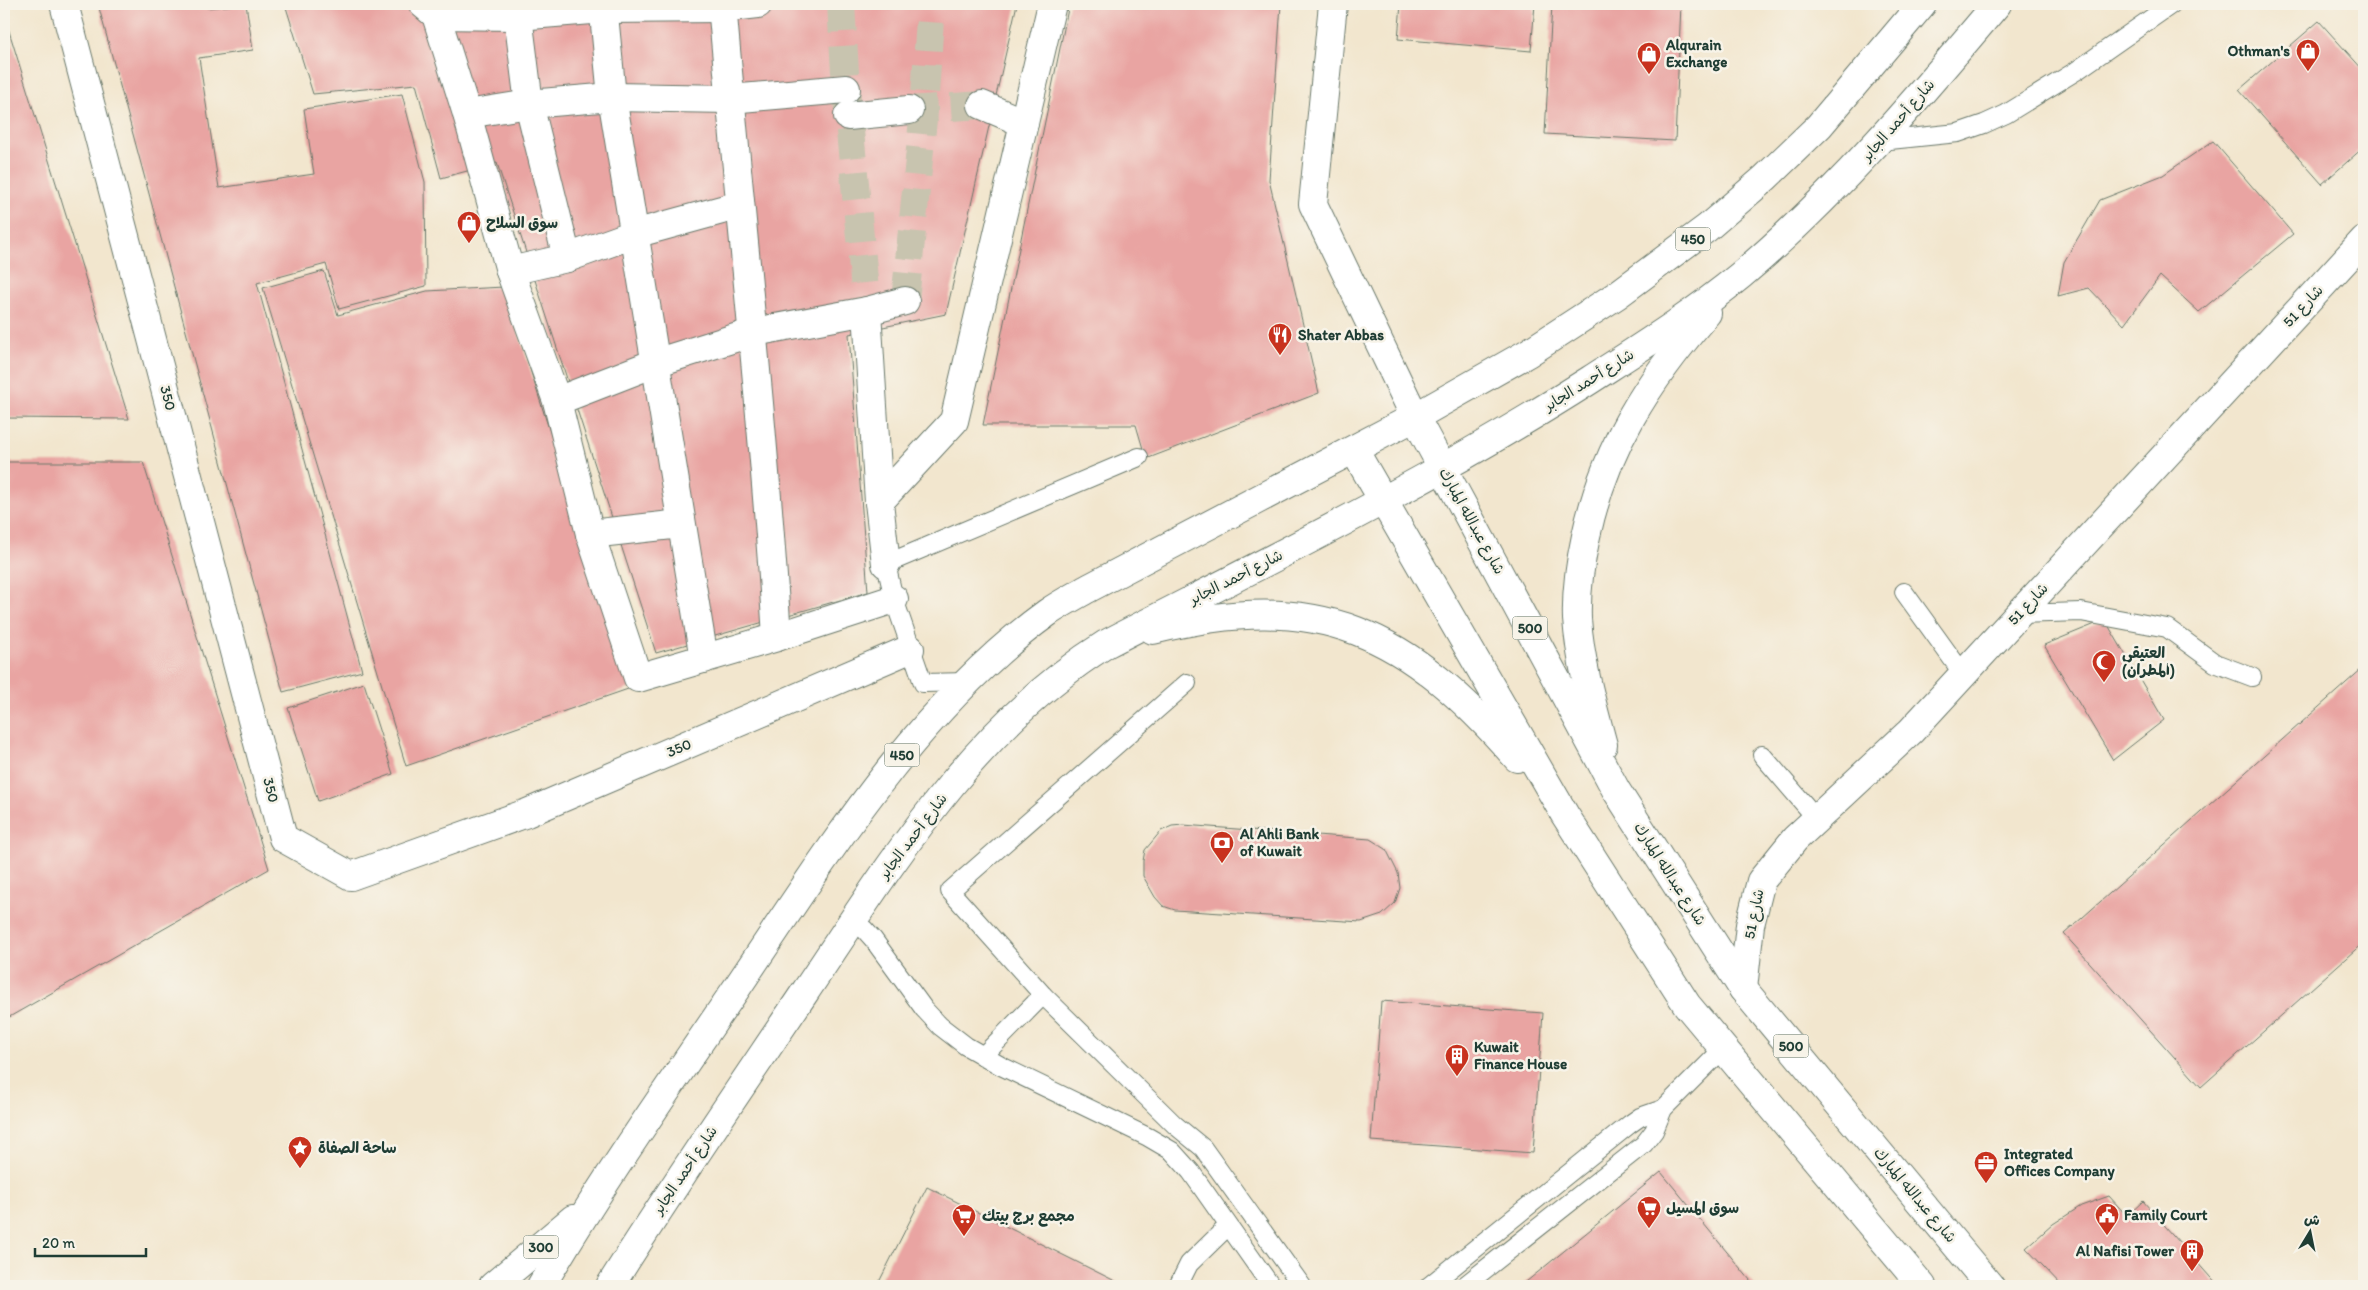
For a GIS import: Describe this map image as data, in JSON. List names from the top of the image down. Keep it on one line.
{"streets":{"street":["شارع أحمد الجابر","450","شارع 51","350","شارع عبدالله المبارك","500","300"]},"crossings":[["شارع أحمد الجابر","شارع عبدالله المبارك"],["450","شارع عبدالله المبارك"],["450","300"],["شارع 51","شارع عبدالله المبارك"]],"places":{"shop":["Othman's","Alqurain Exchange","سوق السلاح"],"restaurant":["Shater Abbas"],"mosque":["العتيقي (المطران)"],"bank":["Al Ahli Bank of Kuwait"],"building":["Kuwait Finance House","Al Nafisi Tower"],"place":["ساحة الصفاة"],"office":["Integrated Offices Company"],"supermarket":["سوق المسيل","مجمع برج بيتك"],"public building":["Family Court"]},"scale_bar":"20 m","north":"top"}
